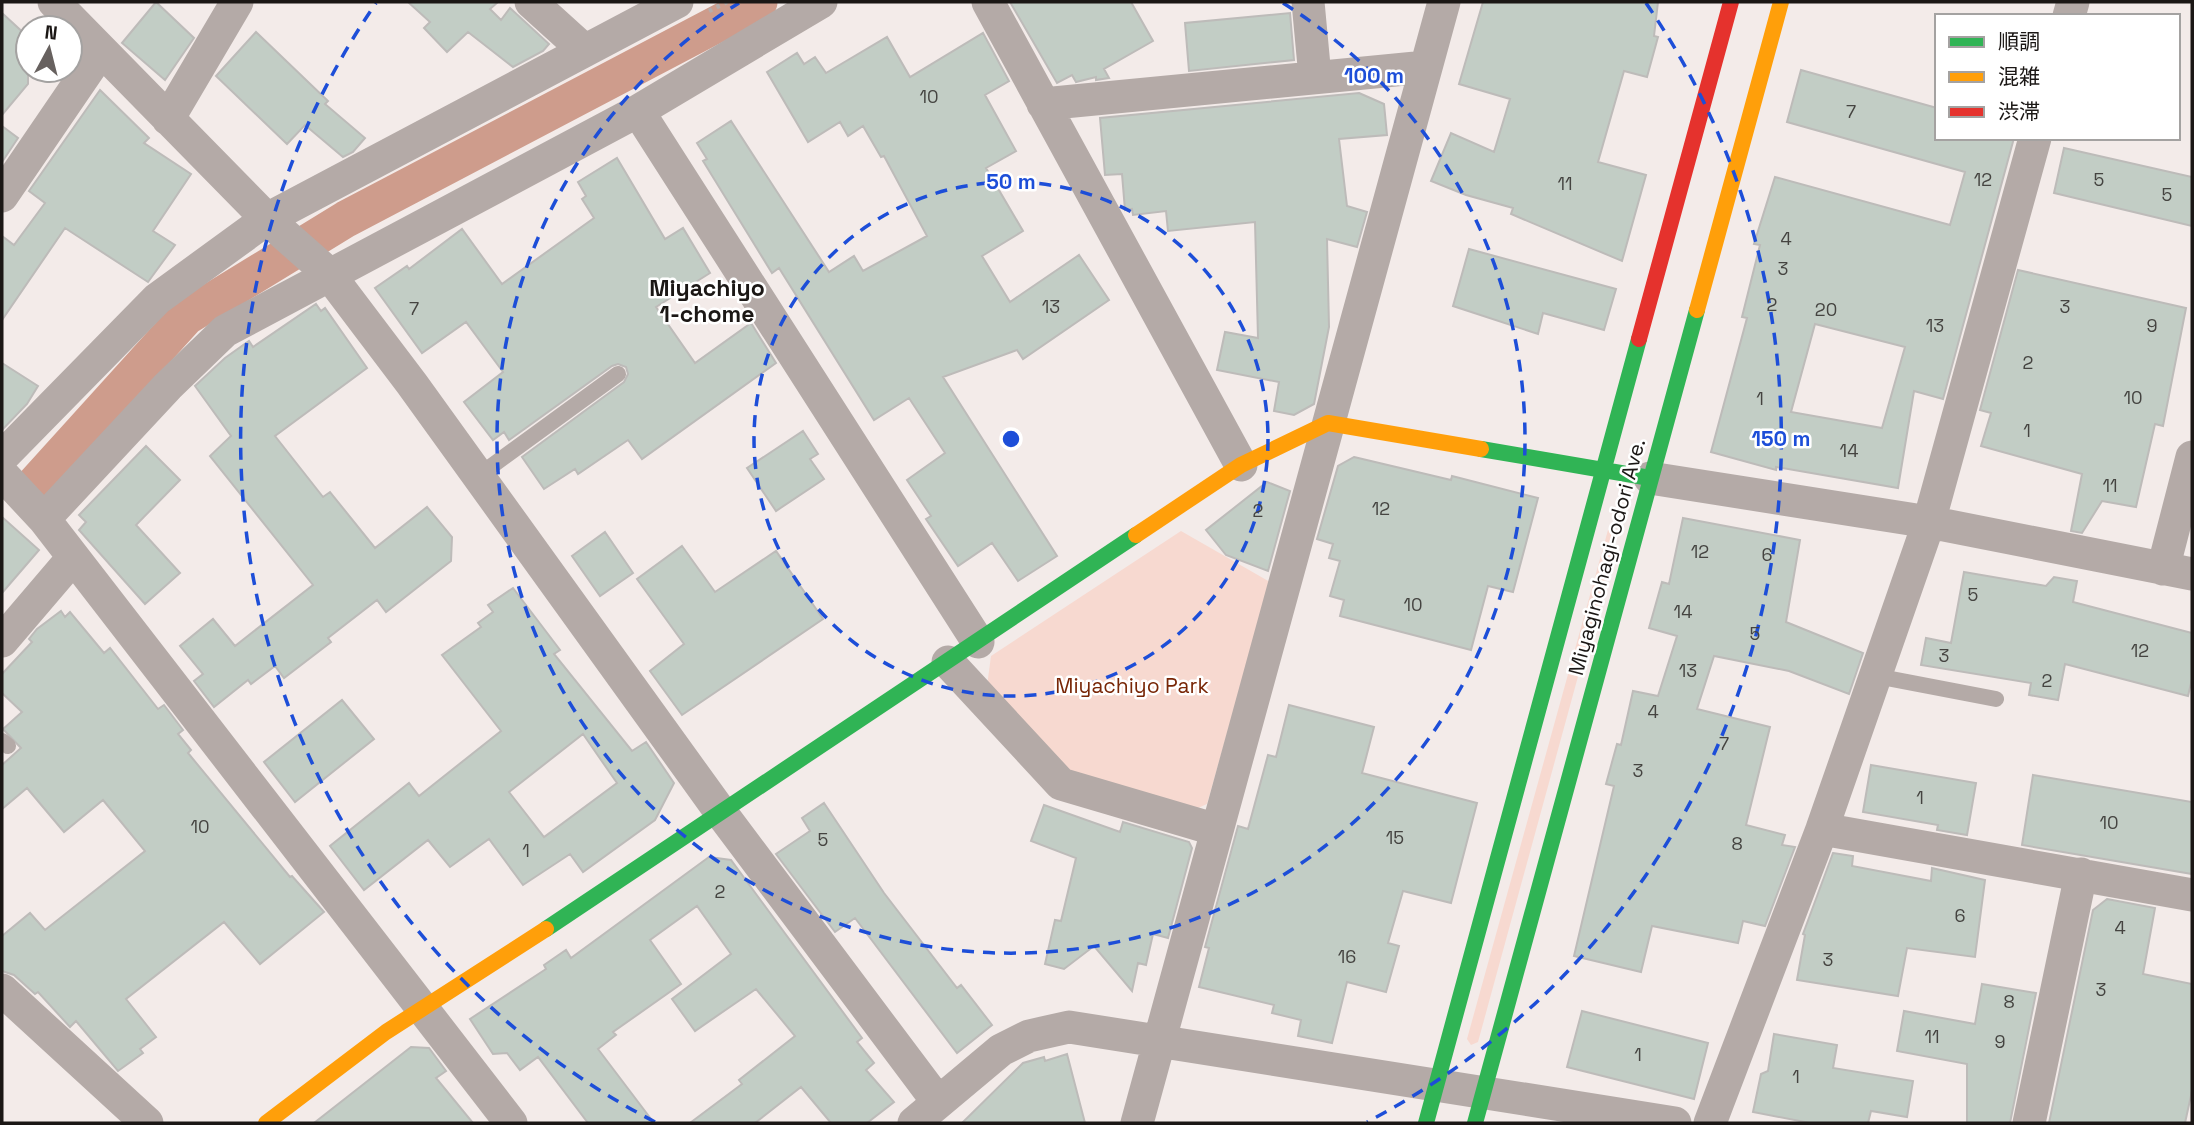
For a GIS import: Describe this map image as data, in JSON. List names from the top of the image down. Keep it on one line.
{"streets":{"street":["Miyaginohagi-odori Ave."]},"districts":["Miyachiyo 1-chome"],"parks":["Miyachiyo Park"],"house_numbers":["10","7","12","5","11","5","4","3","2","13","3","7","20","13","9","2","10","1","1","14","11","12","2","12","6","5","10","14","5","12","3","13","2","4","7","3","1","10","10","15","5","8","1","2","6","4","16","3","3","8","11","9","1","1"],"legend":["順調","混雑","渋滞"],"north":"top","rings":["100 m","50 m","150 m"]}
